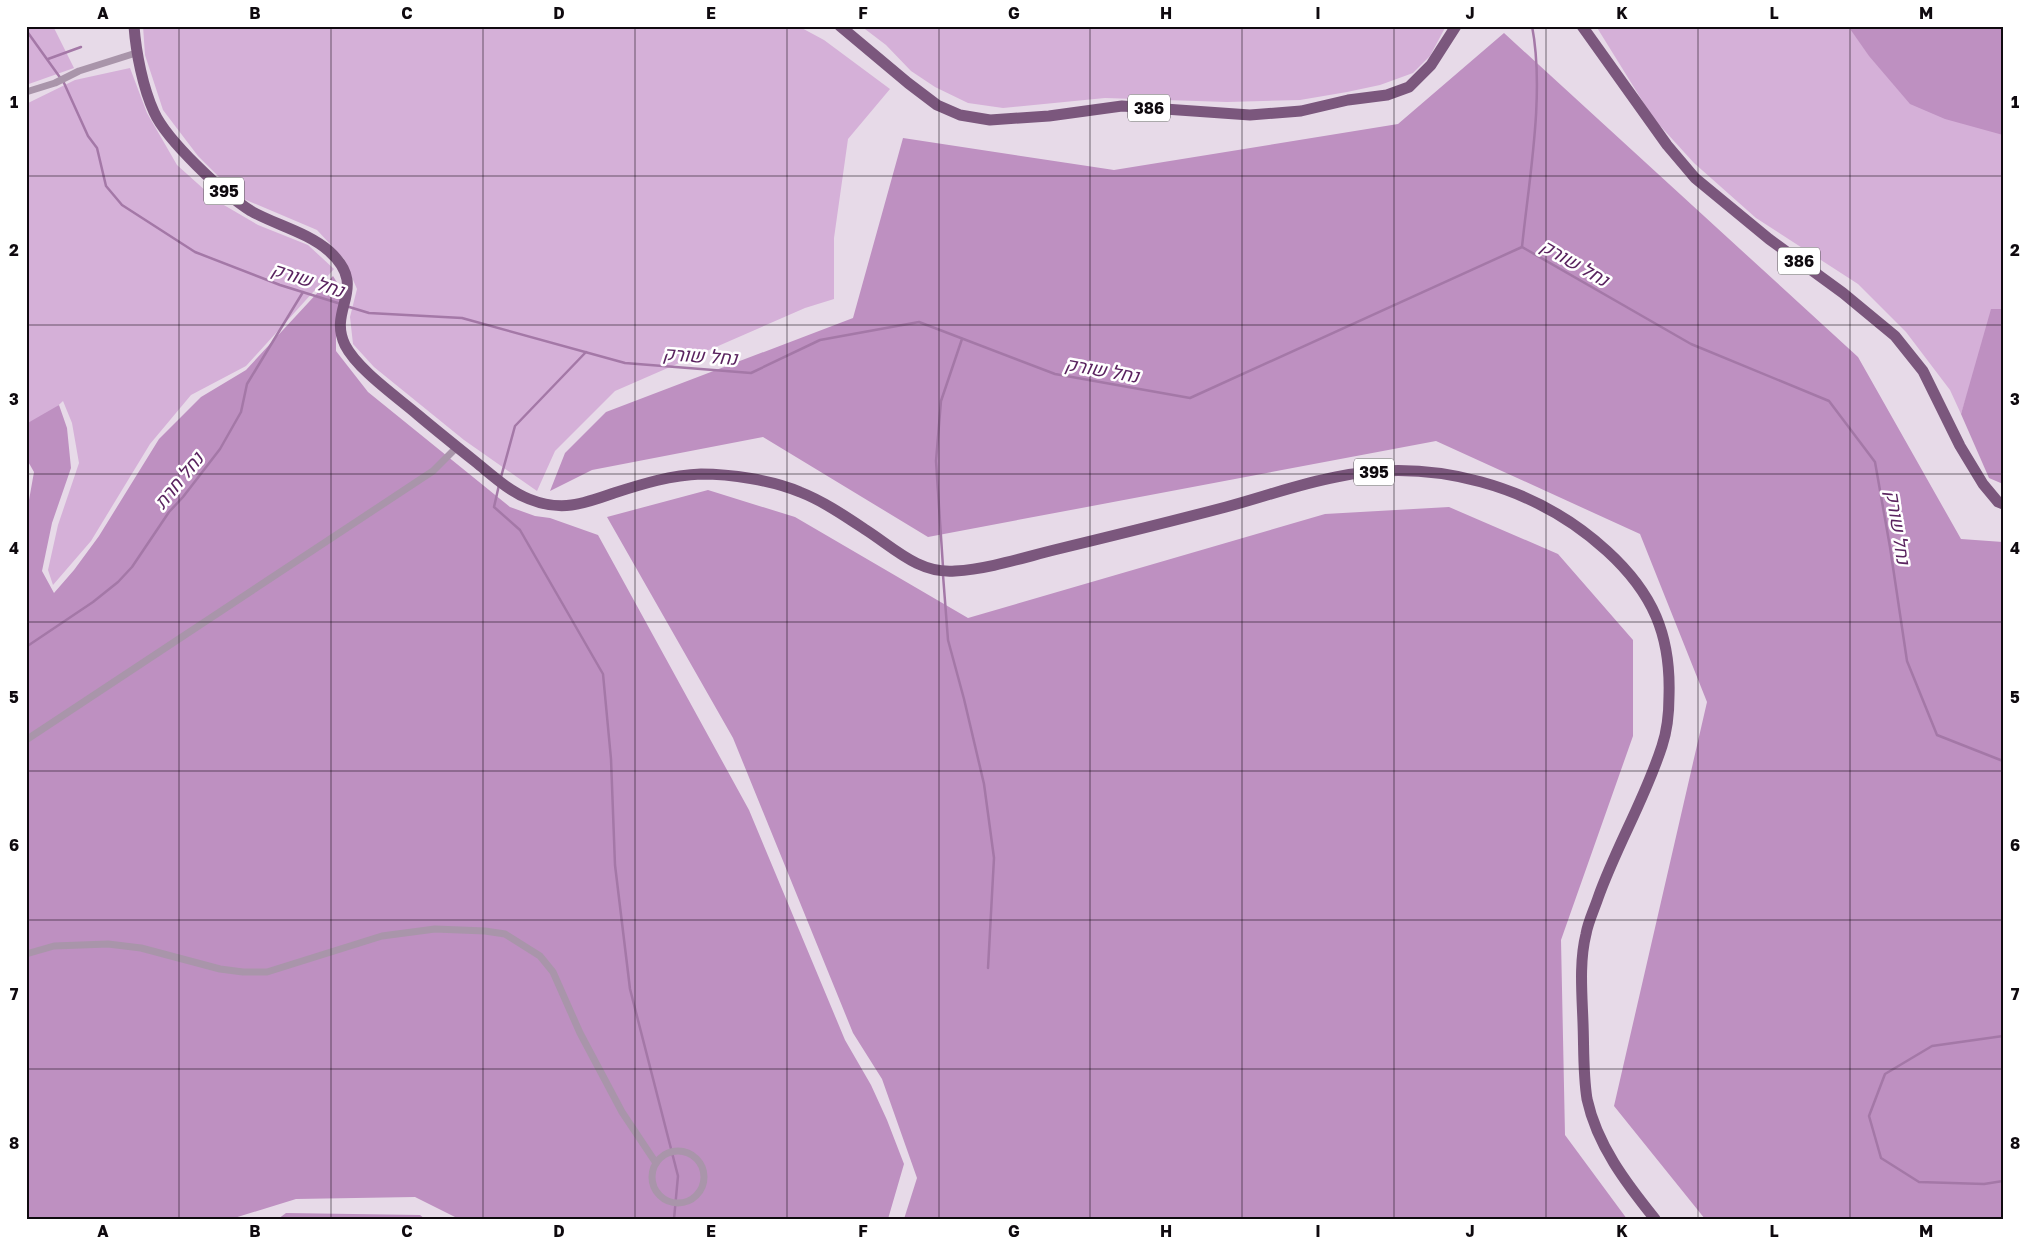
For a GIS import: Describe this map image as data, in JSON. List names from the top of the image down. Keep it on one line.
{"streets":{"main road":["386","395"]},"water":["נחל שורק","נחל חרת"],"grid":{"columns":["A","B","C","D","E","F","G","H","I","J","K","L","M"],"rows":["1","2","3","4","5","6","7","8"]}}
